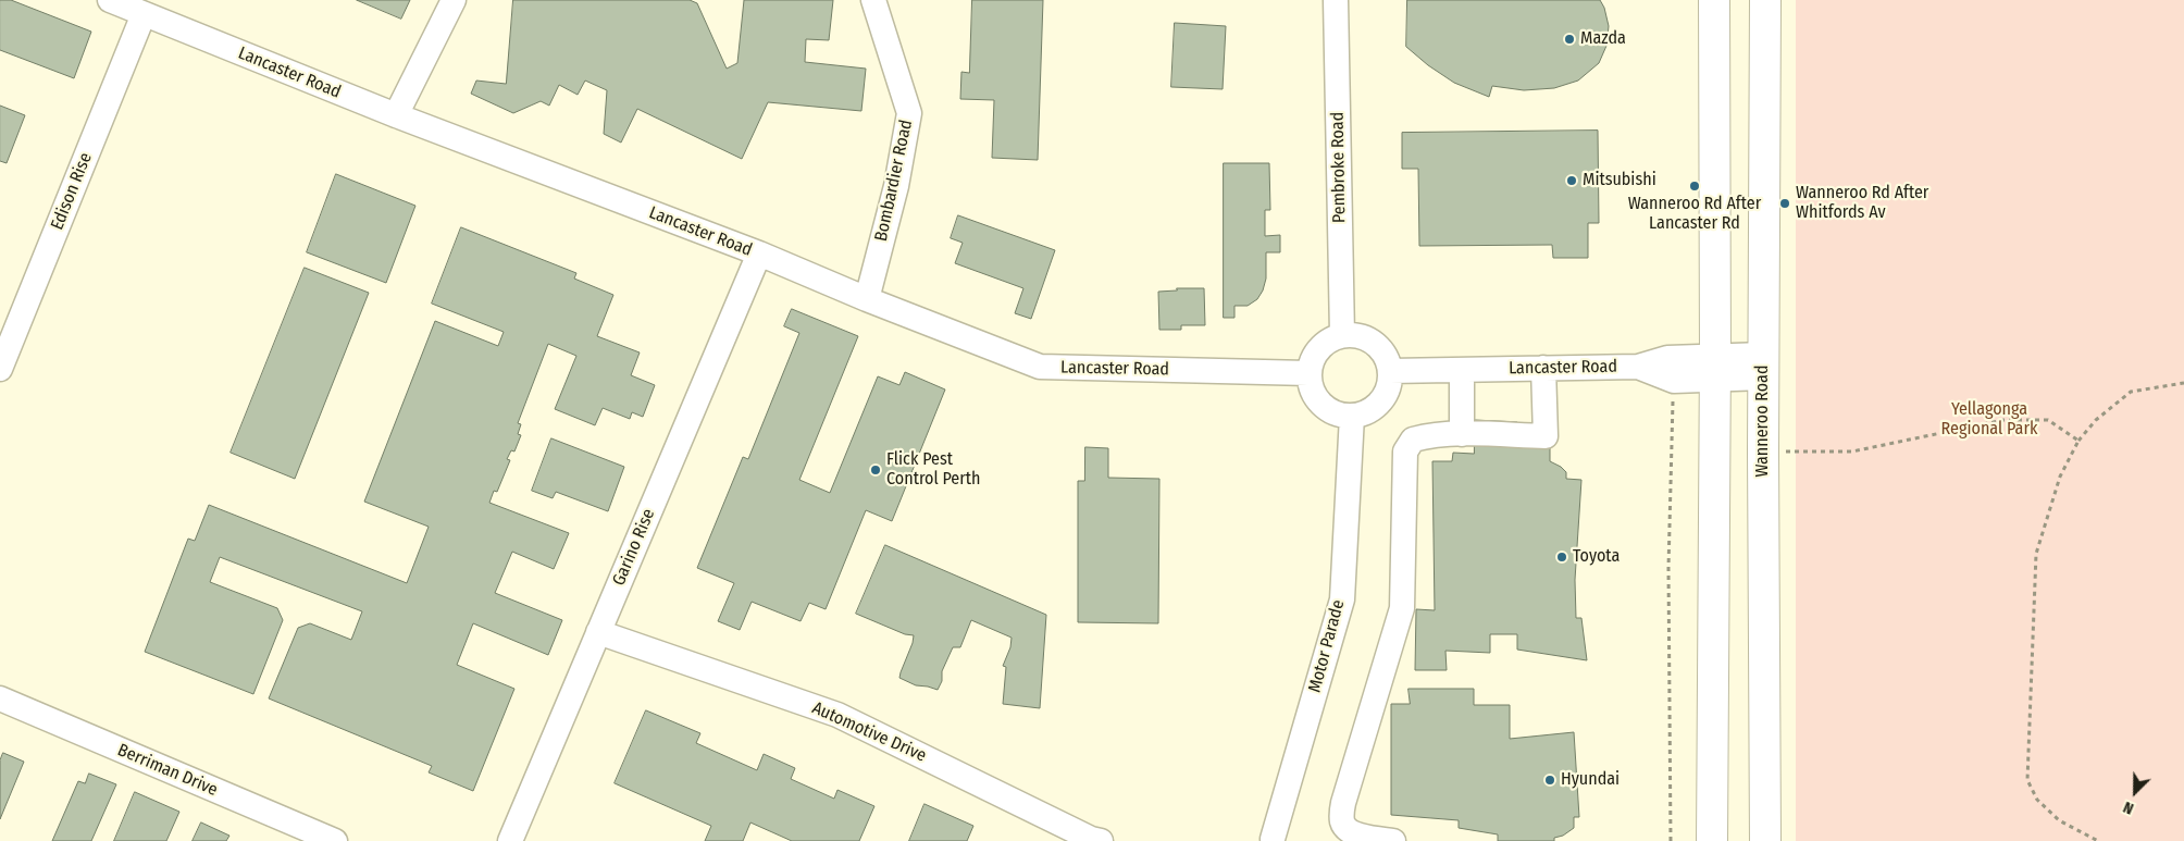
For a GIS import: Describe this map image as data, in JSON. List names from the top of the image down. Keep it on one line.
{"streets":{"highway":["Wanneroo Road"],"street":["Lancaster Road","Pembroke Road","Bombardier Road","Edison Rise","Garino Rise","Motor Parade","Automotive Drive","Berriman Drive"]},"crossings":[["Lancaster Road","Pembroke Road"],["Lancaster Road","Bombardier Road"],["Lancaster Road","Edison Rise"],["Lancaster Road","Wanneroo Road"],["Lancaster Road","Garino Rise"],["Lancaster Road","Motor Parade"],["Pembroke Road","Motor Parade"],["Garino Rise","Automotive Drive"]],"parks":["Yellagonga Regional Park"],"places":["Mazda","Mitsubishi","Wanneroo Rd After Lancaster Rd","Wanneroo Rd After Whitfords Av","Flick Pest Control Perth","Toyota","Hyundai"],"north":"bottom left"}
